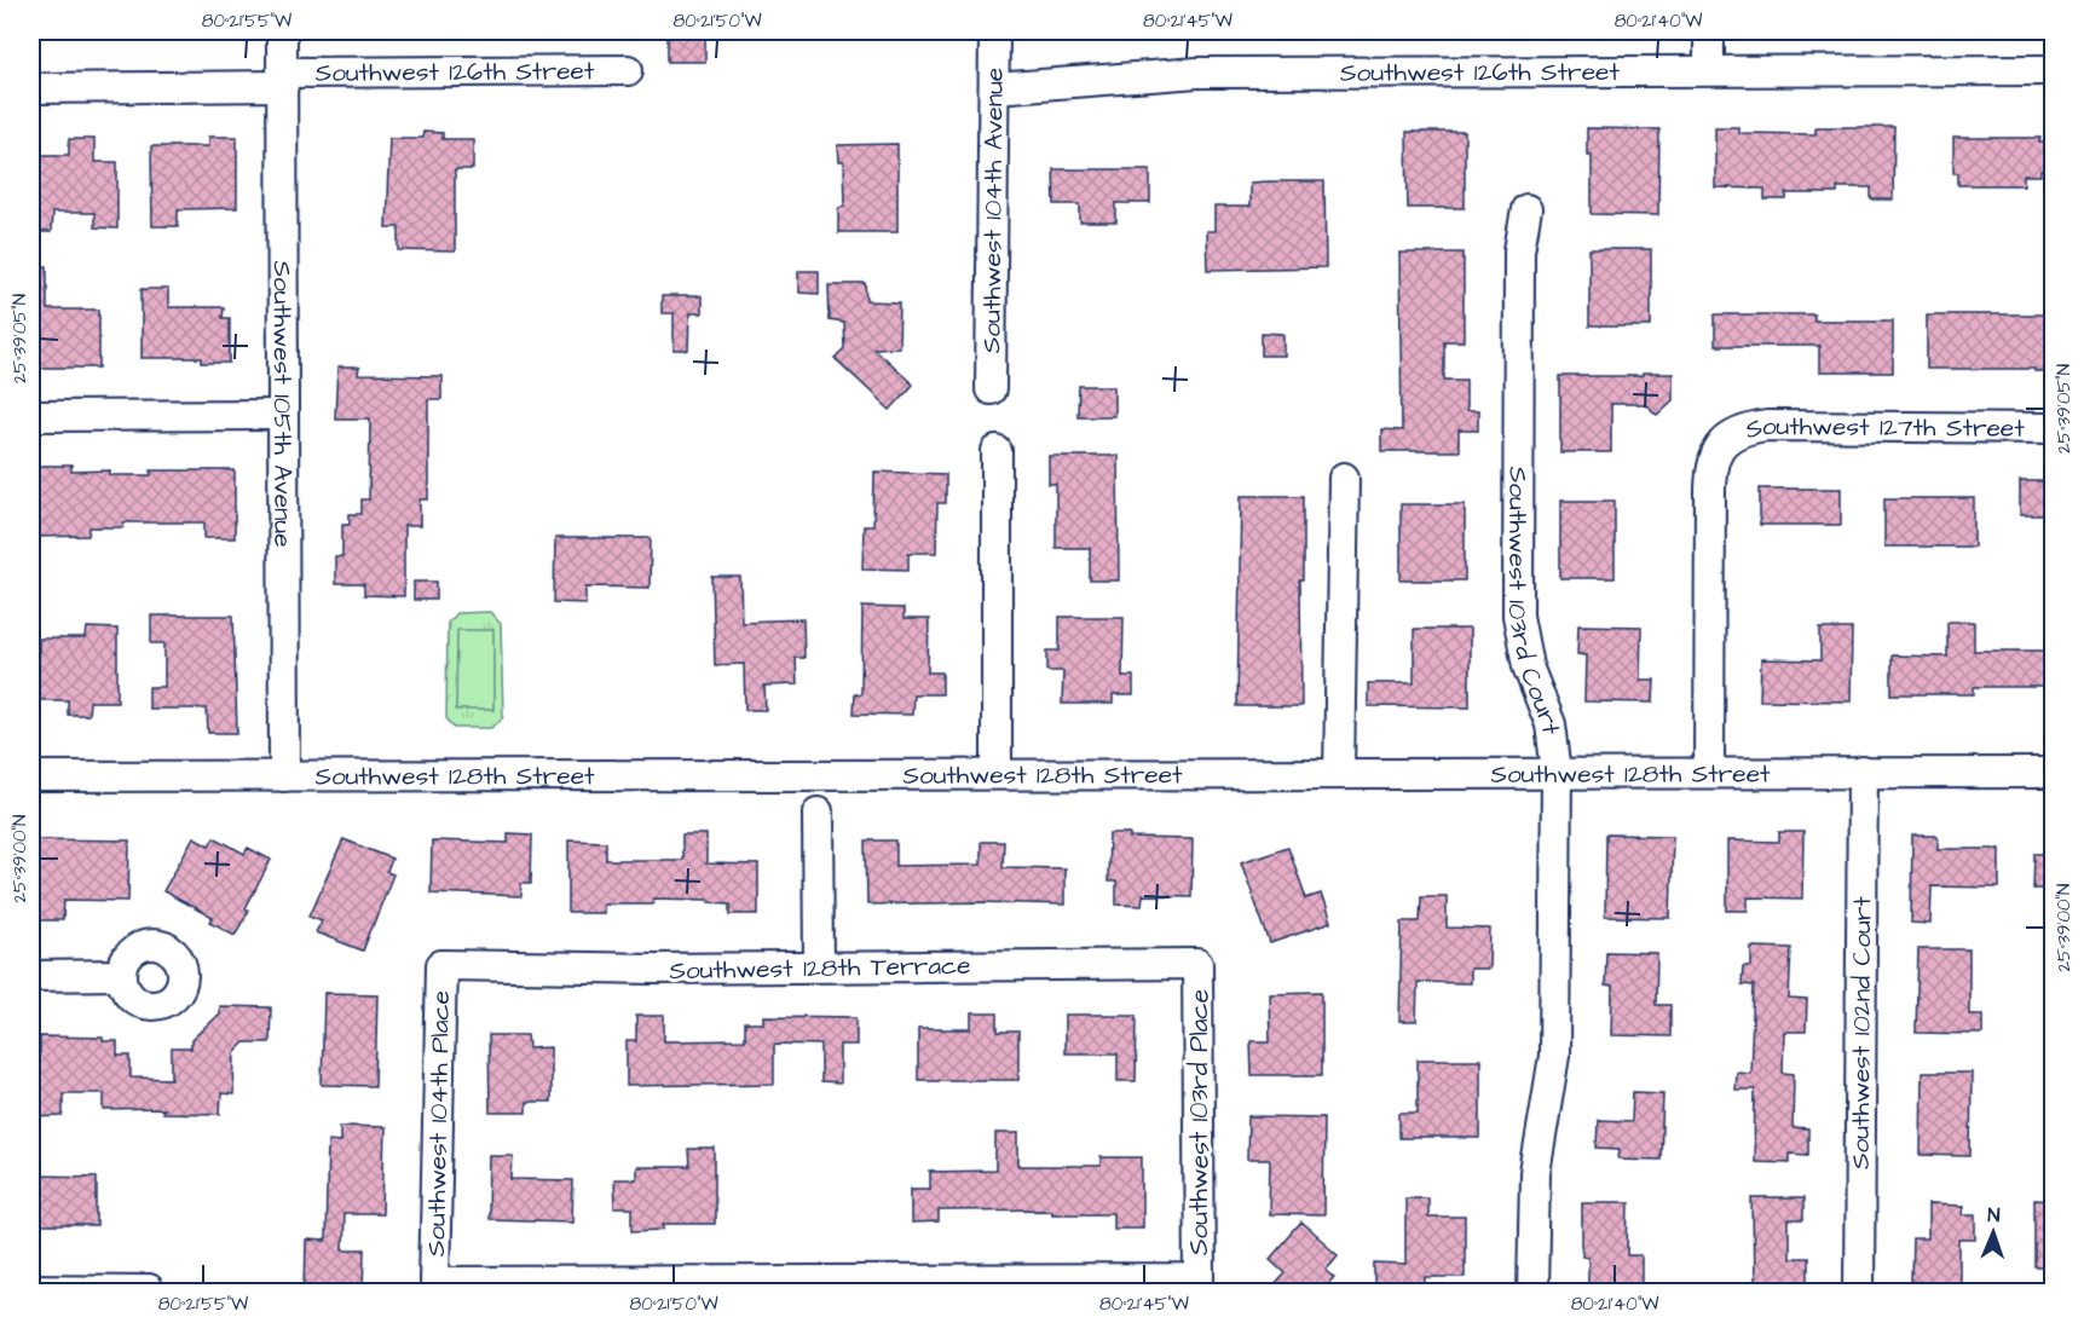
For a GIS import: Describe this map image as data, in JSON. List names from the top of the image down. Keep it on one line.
{"streets":{"street":["Southwest 126th Street","Southwest 104th Avenue","Southwest 105th Avenue","Southwest 127th Street","Southwest 103rd Court","Southwest 128th Street","Southwest 128th Terrace","Southwest 102nd Court","Southwest 103rd Place","Southwest 104th Place"]},"crossings":[["Southwest 126th Street","Southwest 104th Avenue"],["Southwest 126th Street","Southwest 105th Avenue"],["Southwest 105th Avenue","Southwest 128th Street"],["Southwest 127th Street","Southwest 128th Street"],["Southwest 103rd Court","Southwest 128th Street"],["Southwest 128th Street","Southwest 102nd Court"],["Southwest 128th Terrace","Southwest 103rd Place"],["Southwest 128th Terrace","Southwest 104th Place"],["Southwest 103rd Place","Southwest 104th Place"]],"north":"top","coordinates":["80°21'55\"W","80°21'50\"W","80°21'45\"W","80°21'40\"W","25°39'05\"N","25°39'00\"N"]}
